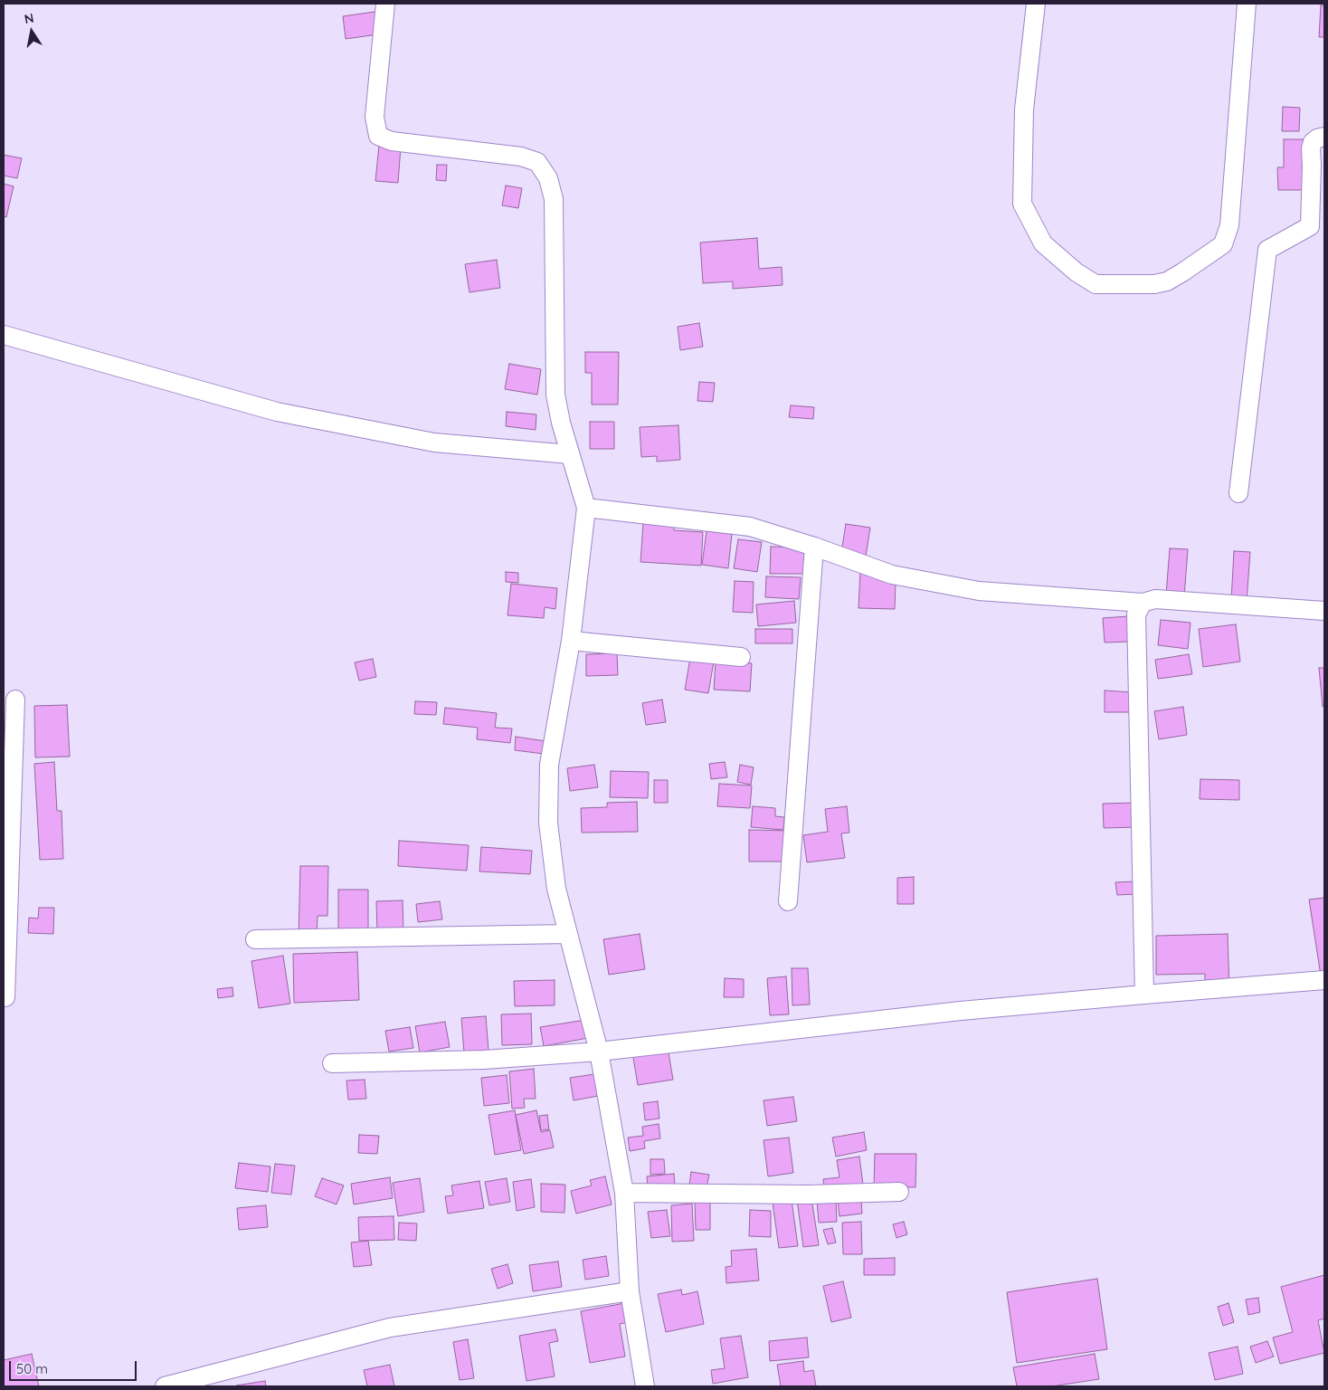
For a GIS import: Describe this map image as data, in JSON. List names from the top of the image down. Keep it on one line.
{"scale_bar":"50 m","north":"top"}
